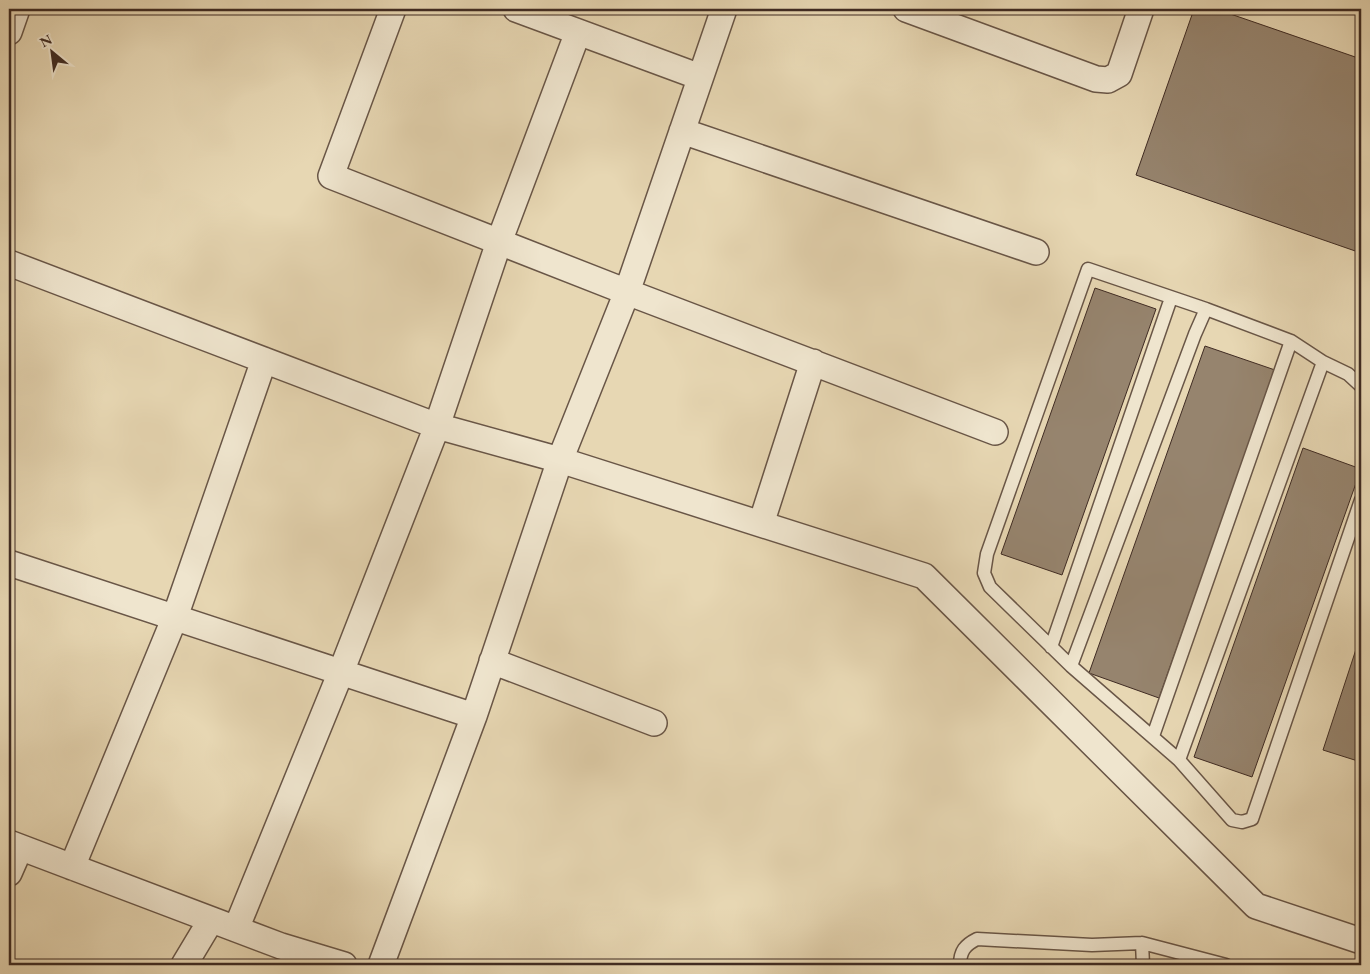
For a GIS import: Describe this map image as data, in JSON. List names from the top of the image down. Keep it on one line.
{"north":"top left"}
